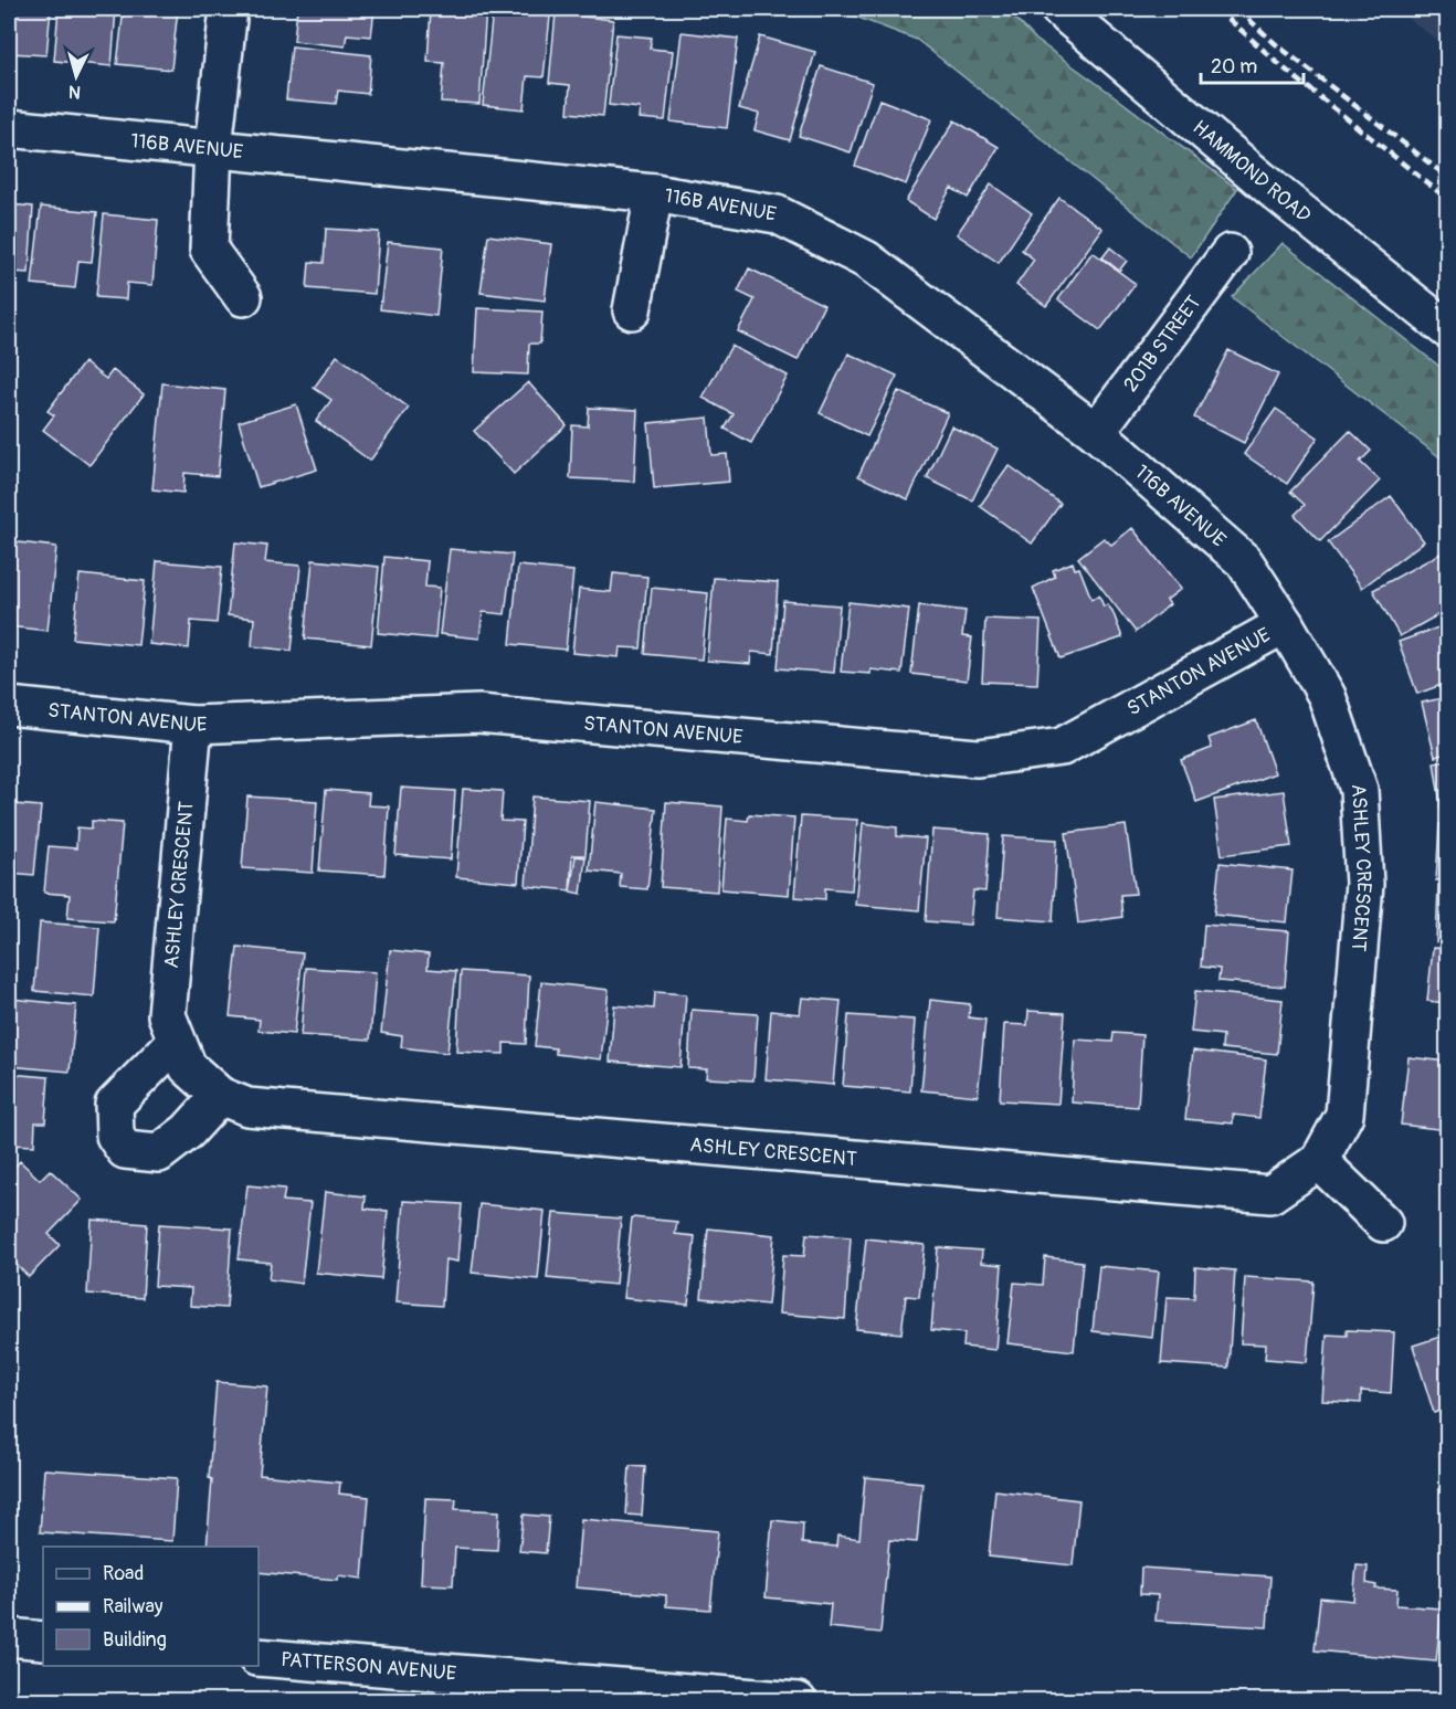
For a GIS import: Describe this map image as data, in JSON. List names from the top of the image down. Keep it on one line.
{"streets":{"street":["116B AVENUE","HAMMOND ROAD","201B STREET","STANTON AVENUE","ASHLEY CRESCENT","PATTERSON AVENUE"]},"crossings":[["116B AVENUE","201B STREET"],["116B AVENUE","STANTON AVENUE"],["116B AVENUE","ASHLEY CRESCENT"],["STANTON AVENUE","ASHLEY CRESCENT"]],"legend":["Road","Railway","Building"],"scale_bar":"20 m","north":"bottom"}
